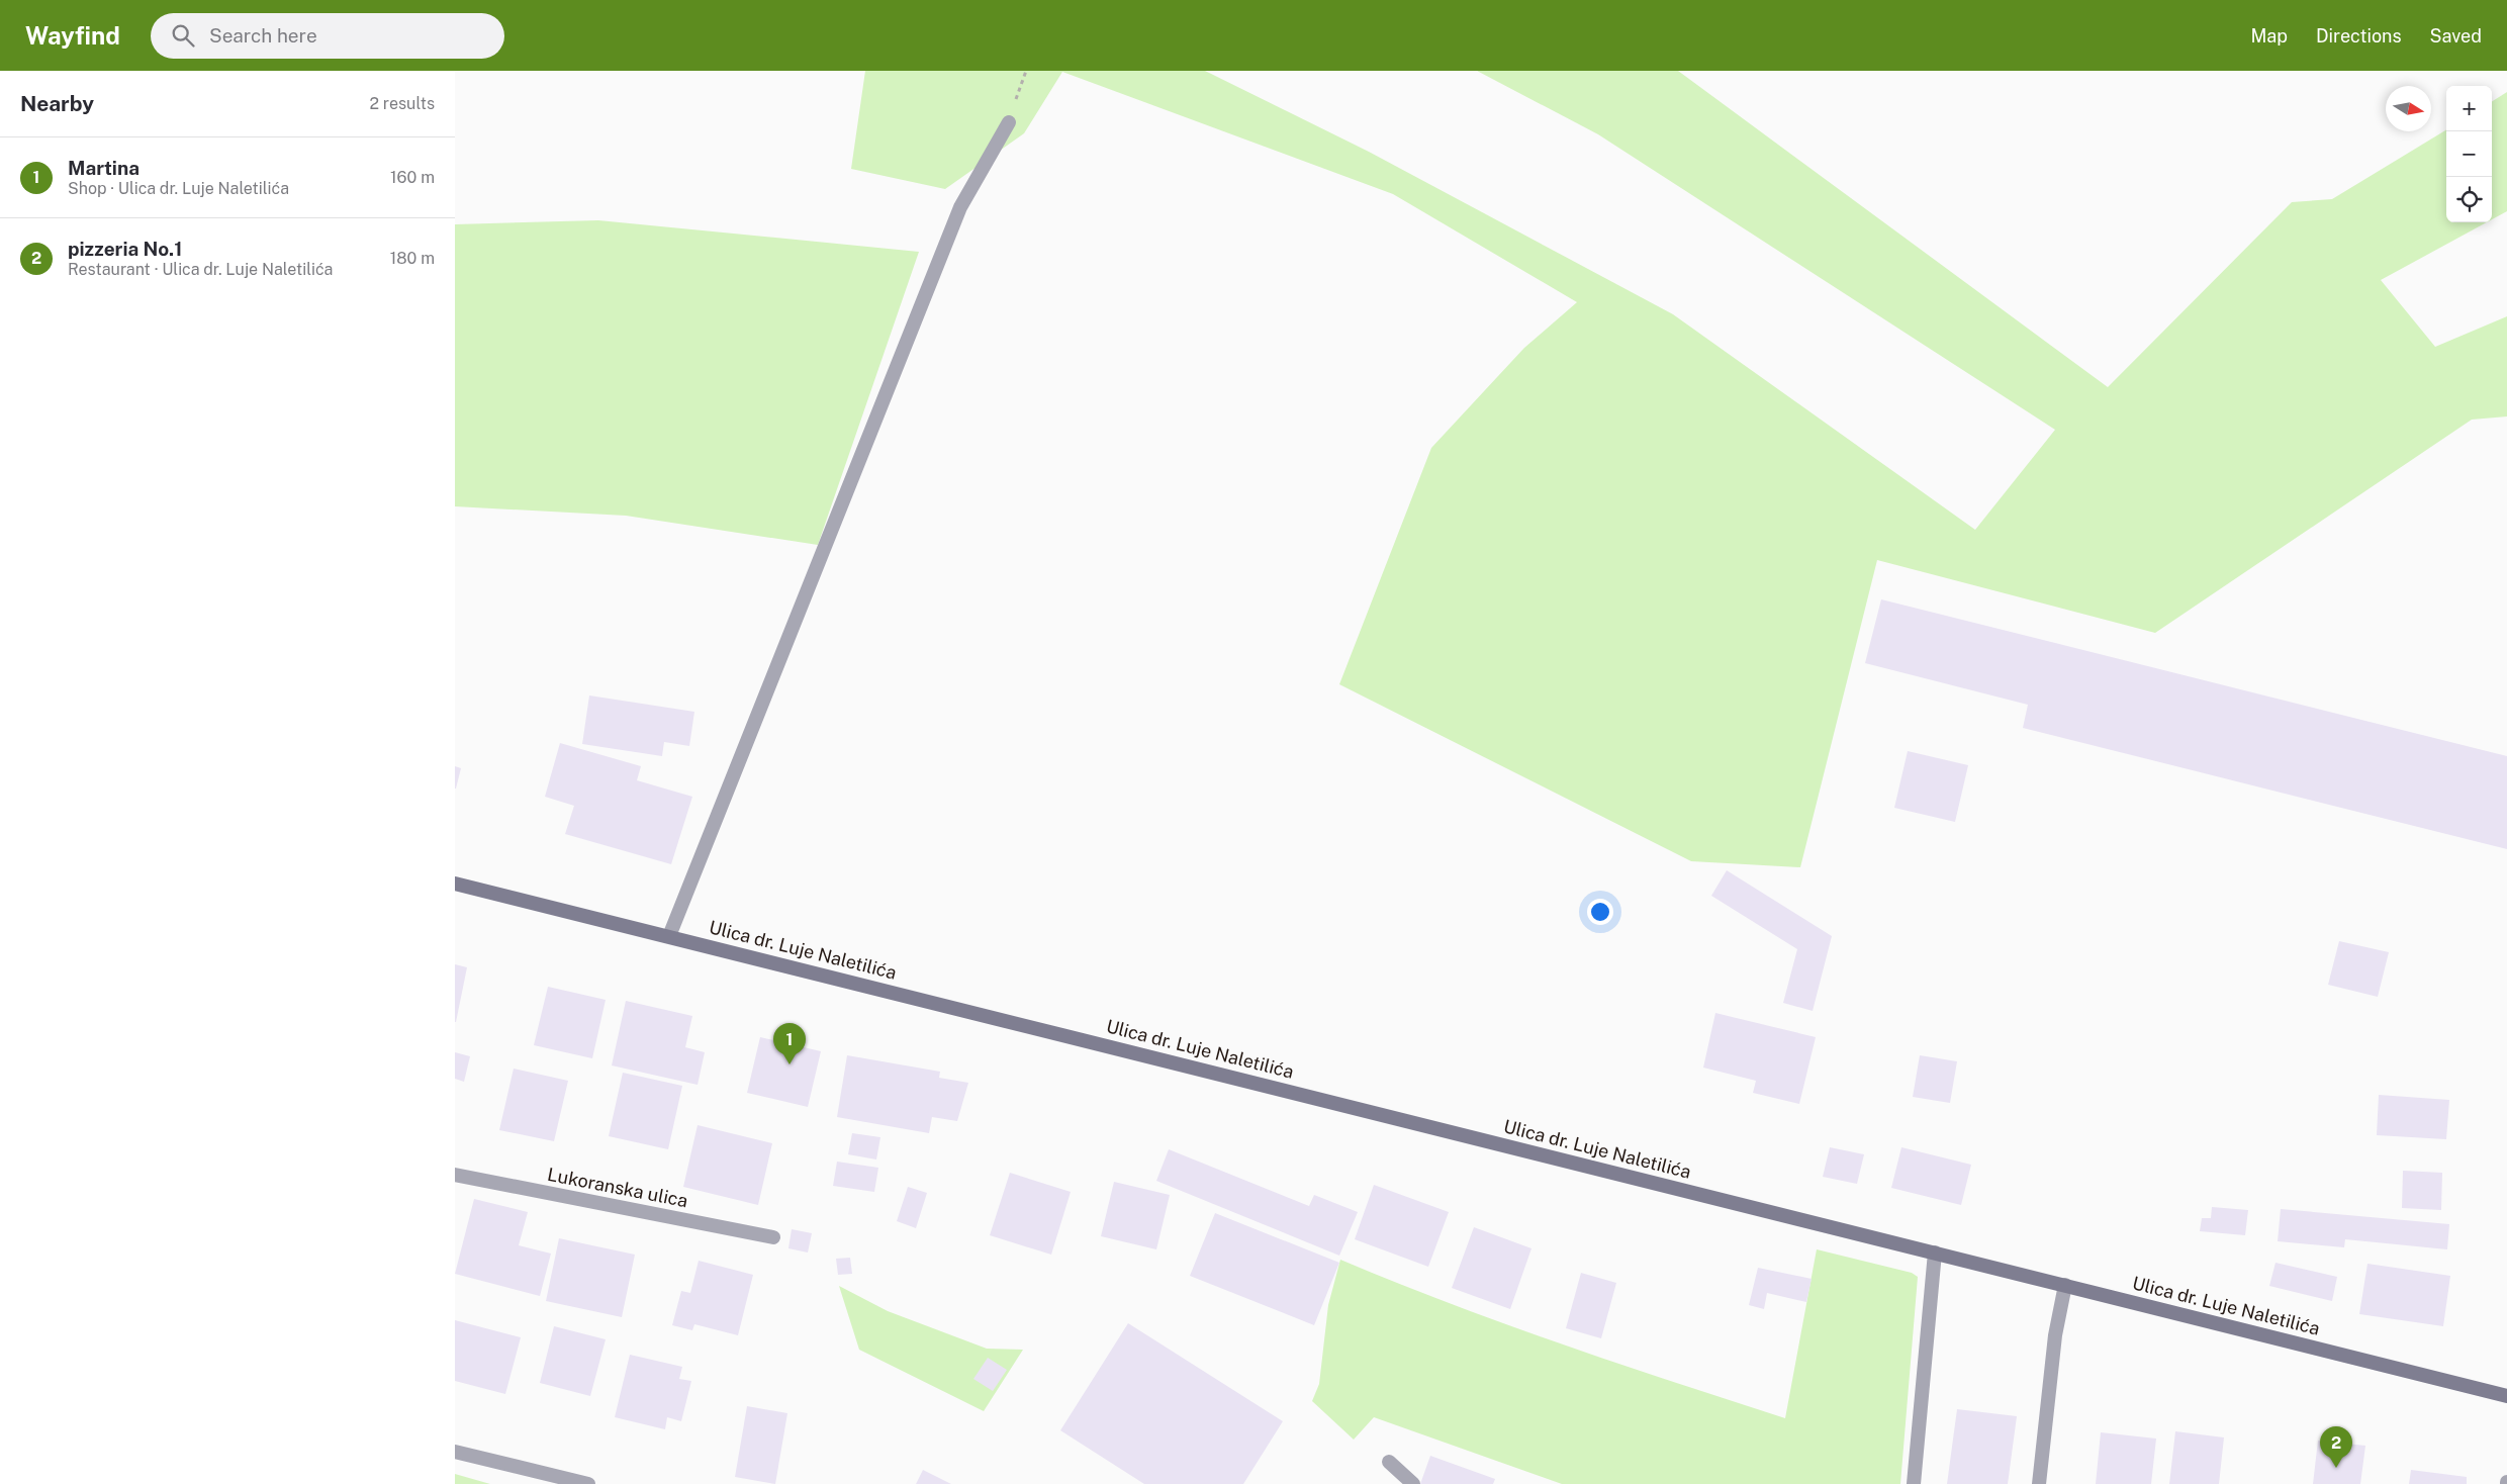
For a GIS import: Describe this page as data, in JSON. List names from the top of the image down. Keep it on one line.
{"streets":{"main road":["Ulica dr. Luje Naletilića"],"street":["Lukoranska ulica"]},"north":"right","page":{"header":"Wayfind","search":"Search here","nav":["Map","Directions","Saved"],"heading":["Nearby","2 results"],"map_buttons":["+","−"],"list":[{"mark":"1","name":"Martina","note":"Shop · Ulica dr. Luje Naletilića","value":"160 m"},{"mark":"2","name":"pizzeria No.1","note":"Restaurant · Ulica dr. Luje Naletilića","value":"180 m"}],"pins":["1","2"]}}
